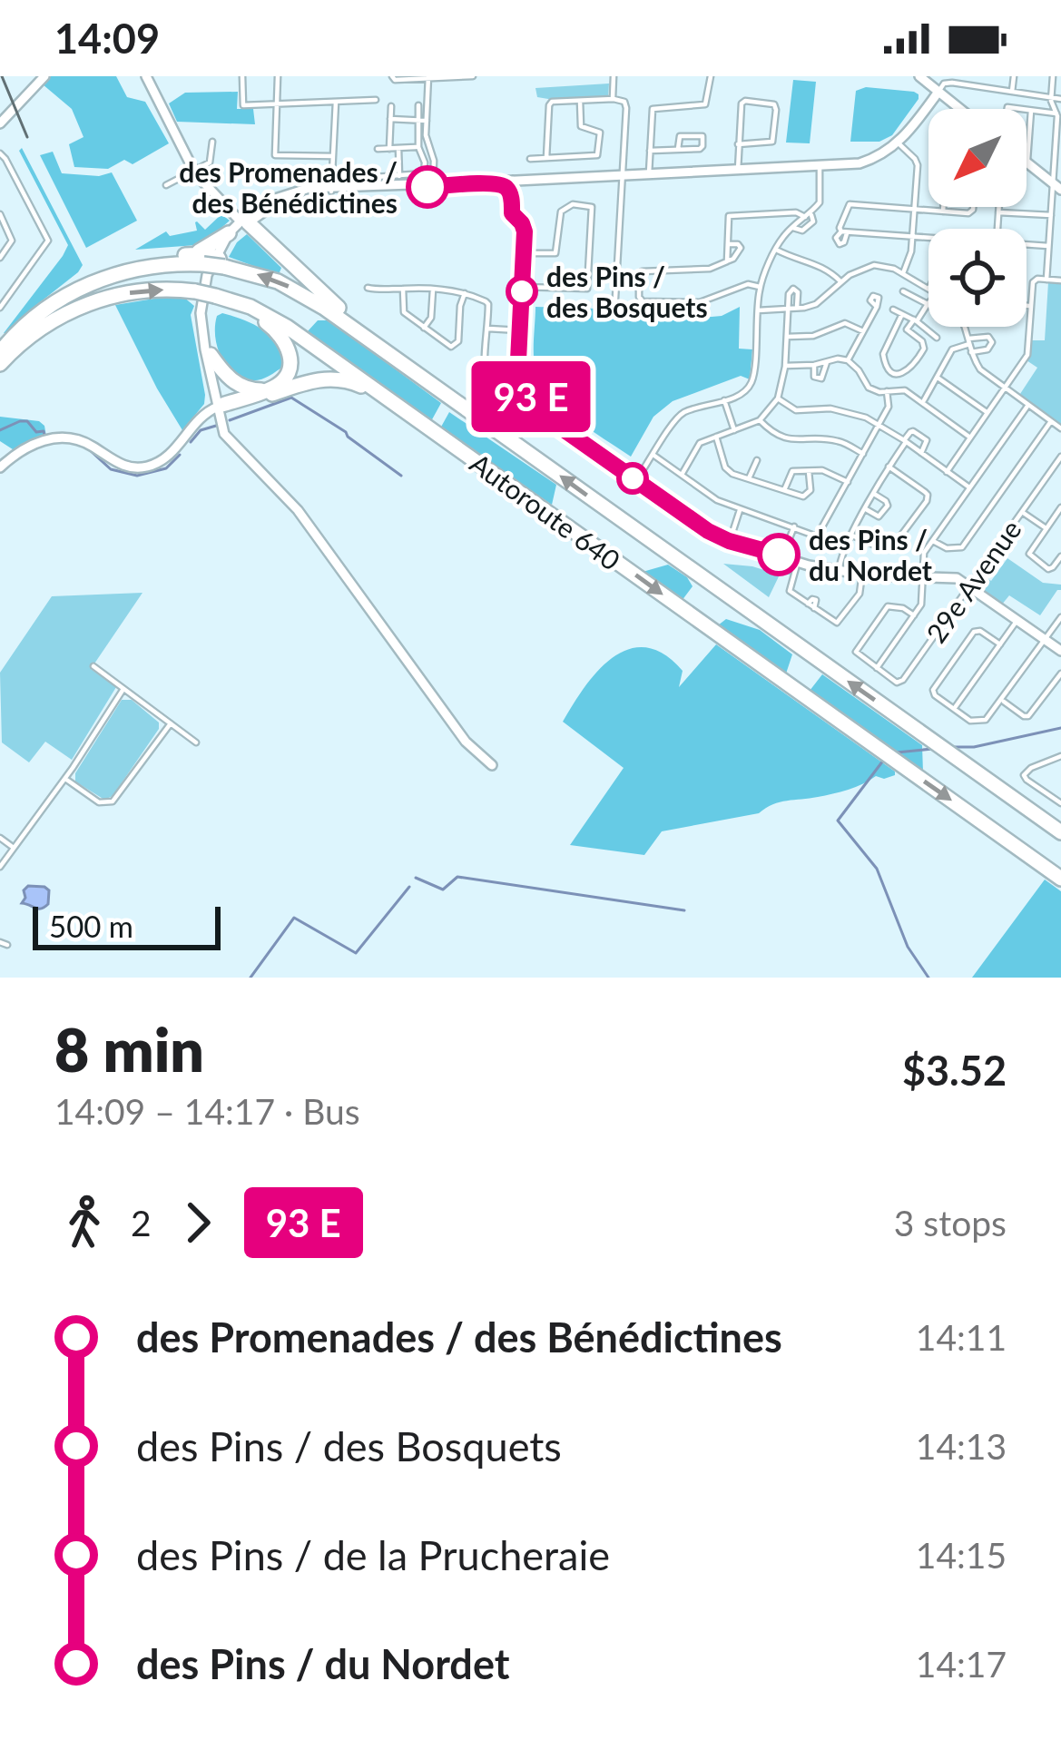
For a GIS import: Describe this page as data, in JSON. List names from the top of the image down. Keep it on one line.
{"streets":{"highway":["Autoroute 640"],"street":["29e Avenue"]},"places":["des Promenades / des Bénédictines","des Pins / des Bosquets","des Pins / du Nordet"],"scale_bar":"500 m","north":"bottom left","page":{"status":"14:09","on_map":"93 E","scale":"500 m","heading":["8 min","14:09 – 14:17 · Bus","$3.52"],"legs":["2","93 E","3 stops"],"list":[{"name":"des Promenades / des Bénédictines","value":"14:11"},{"name":"des Pins / des Bosquets","value":"14:13"},{"name":"des Pins / de la Prucheraie","value":"14:15"},{"name":"des Pins / du Nordet","value":"14:17"}]}}
